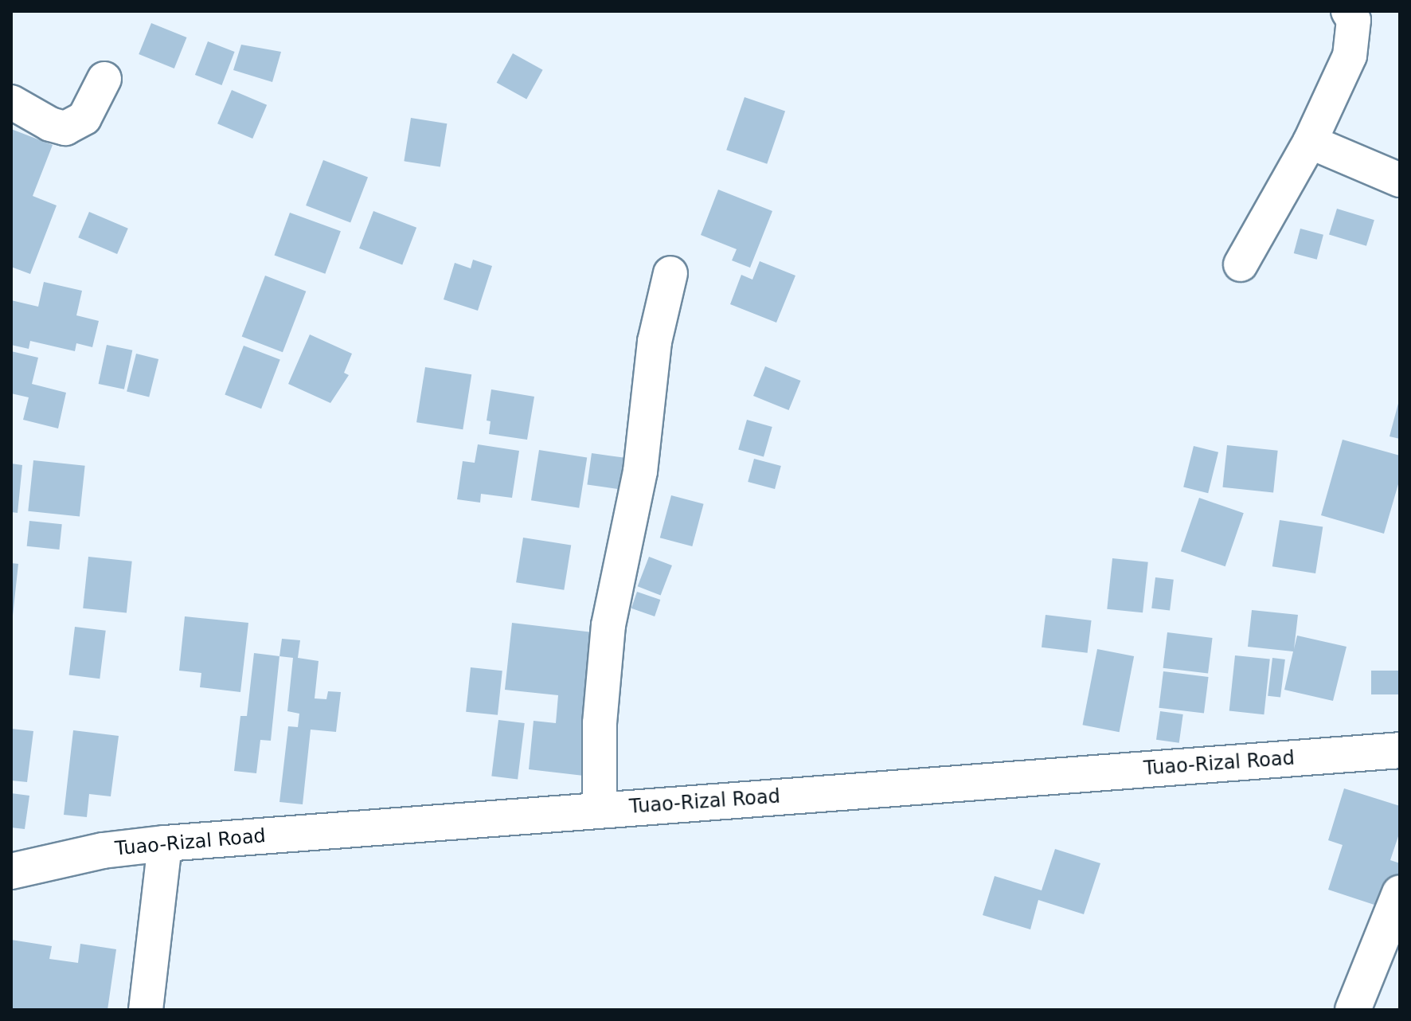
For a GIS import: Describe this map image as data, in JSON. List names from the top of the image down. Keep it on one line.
{"streets":{"main road":["Tuao-Rizal Road"]}}
